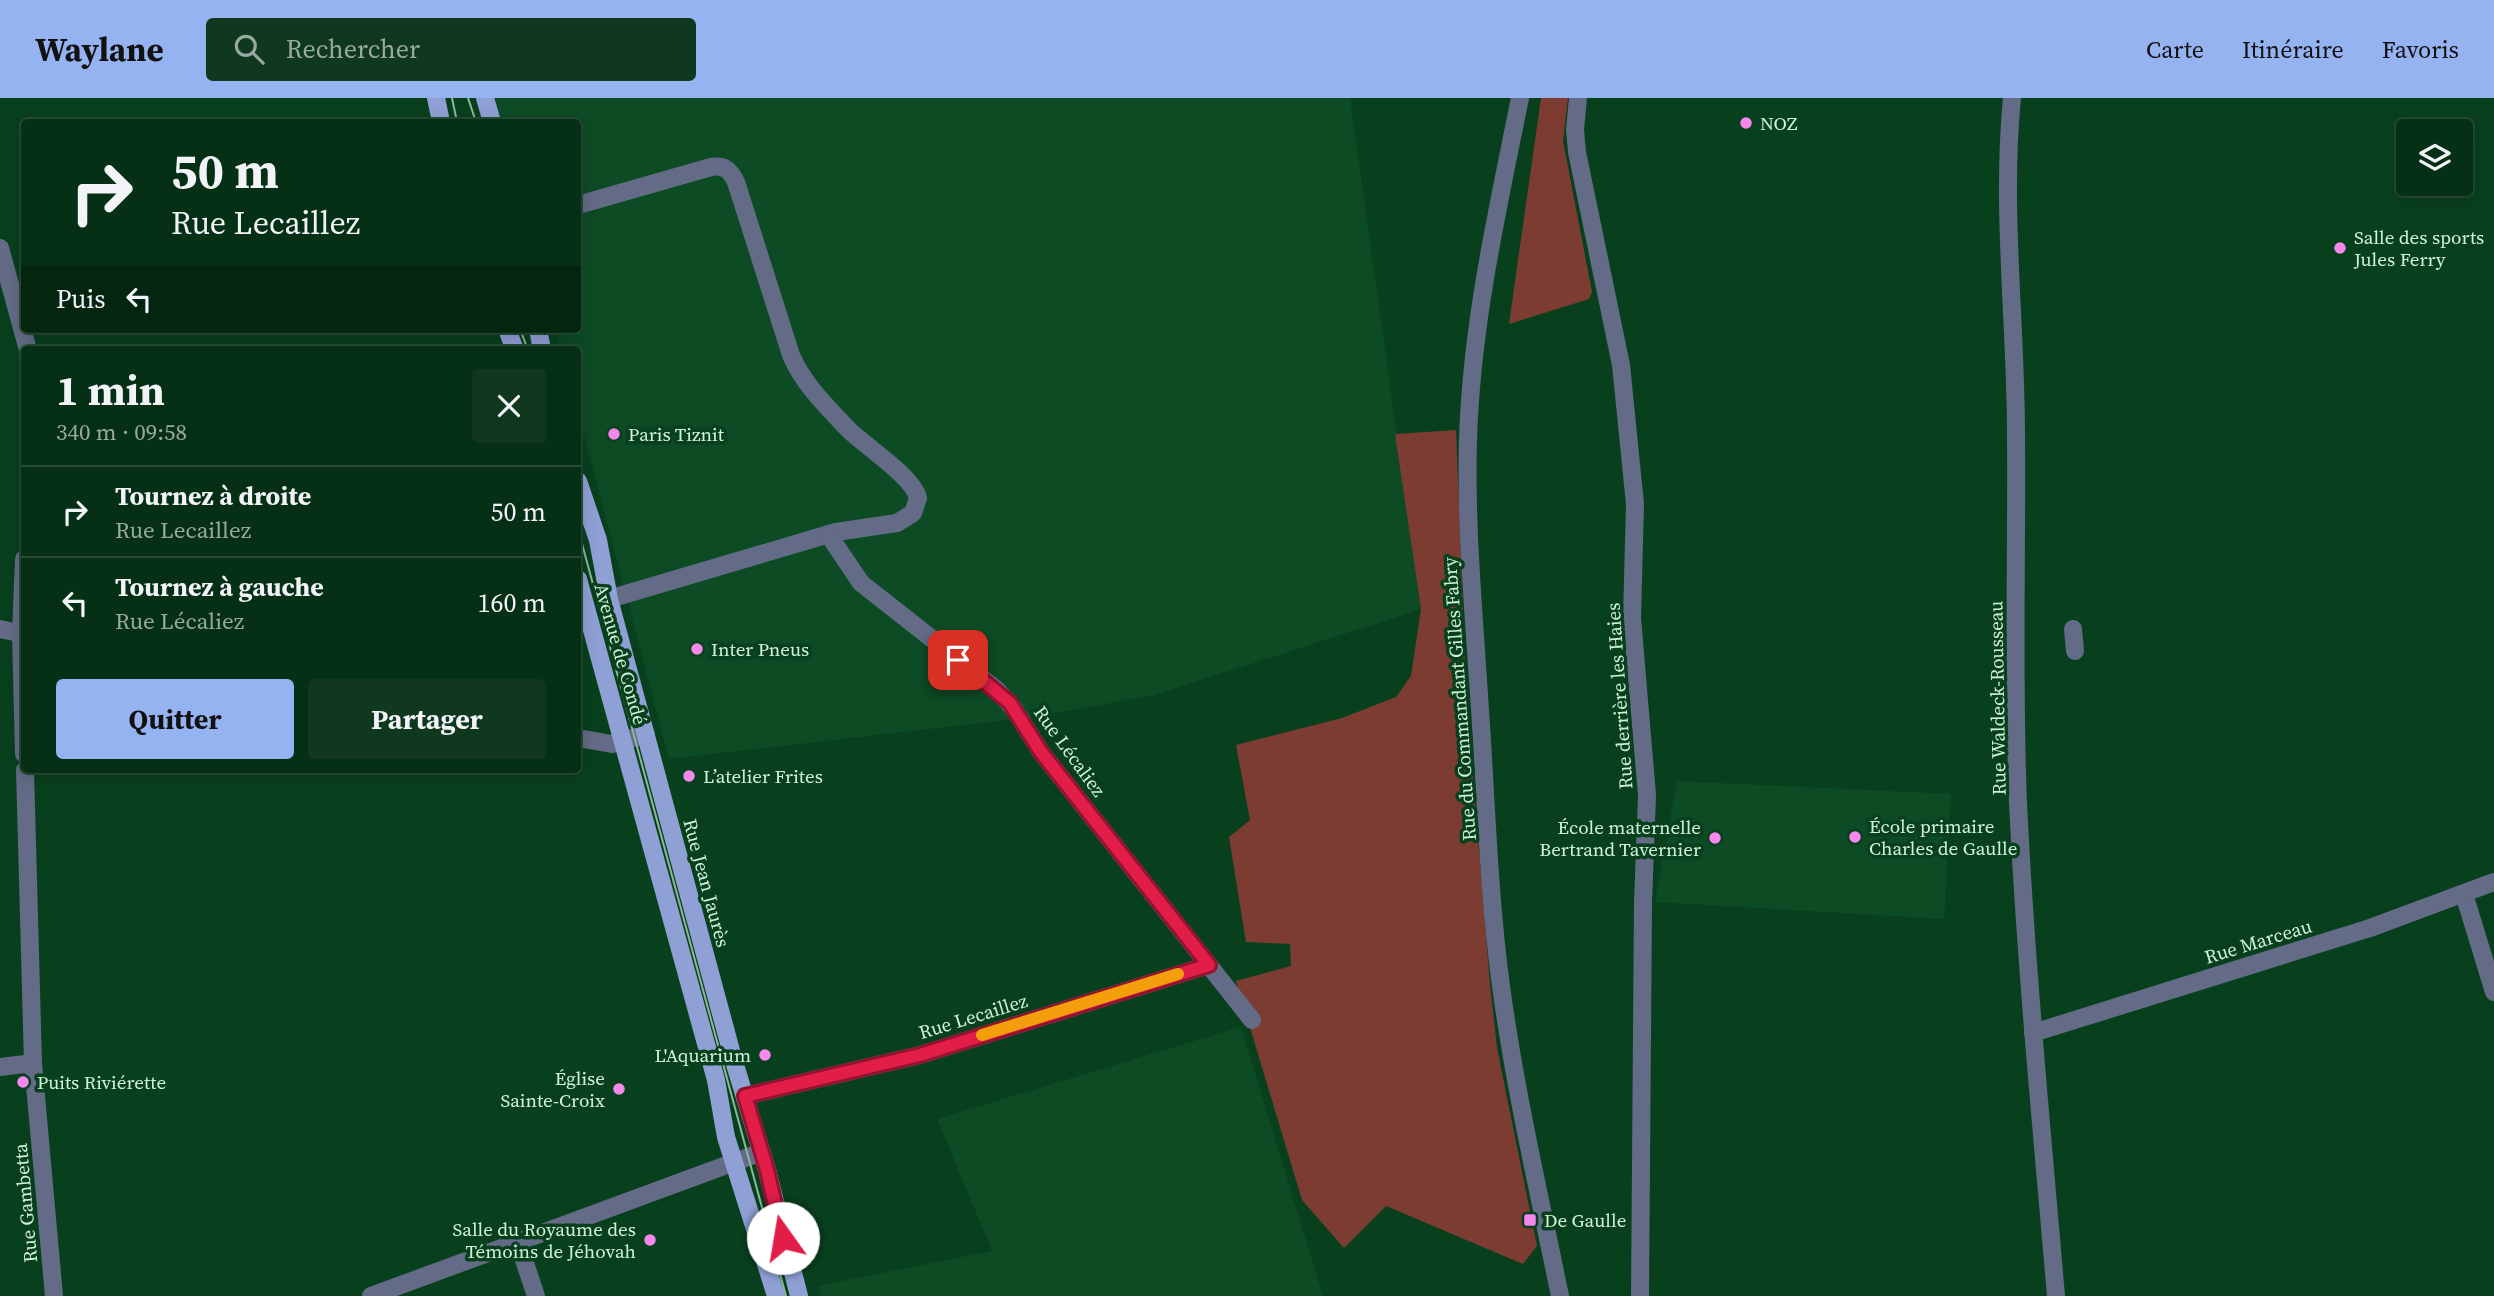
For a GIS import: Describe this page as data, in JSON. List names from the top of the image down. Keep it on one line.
{"streets":{"main road":["Avenue de Condé","Rue Jean Jaurès"],"street":["Rue derrière les Haies","Rue Waldeck-Rousseau","Rue du Commandant Gilles Fabry","Rue Lécaliez","Rue Marceau","Rue Lecaillez","Rue Gambetta"]},"crossings":[["Avenue de Condé","Rue Jean Jaurès"],["Rue Waldeck-Rousseau","Rue Marceau"],["Rue Lécaliez","Rue Lecaillez"],["Rue Jean Jaurès","Rue Lecaillez"]],"places":{"other":["NOZ","Salle des sports Jules Ferry","Paris Tiznit","Inter Pneus","L’atelier Frites","École primaire Charles de Gaulle","École maternelle Bertrand Tavernier","L'Aquarium","Puits Riviérette","Église Sainte-Croix","Salle du Royaume des Témoins de Jéhovah"],"transit":["De Gaulle"]},"page":{"header":"Waylane","search":"Rechercher","nav":["Carte","Itinéraire","Favoris"],"turn":["50 m","Rue Lecaillez"],"then":"Puis","heading":["1 min","340 m · 09:58"],"list":[{"name":"Tournez à droite","note":"Rue Lecaillez","value":"50 m"},{"name":"Tournez à gauche","note":"Rue Lécaliez","value":"160 m"}],"buttons":["Quitter","Partager"]}}
